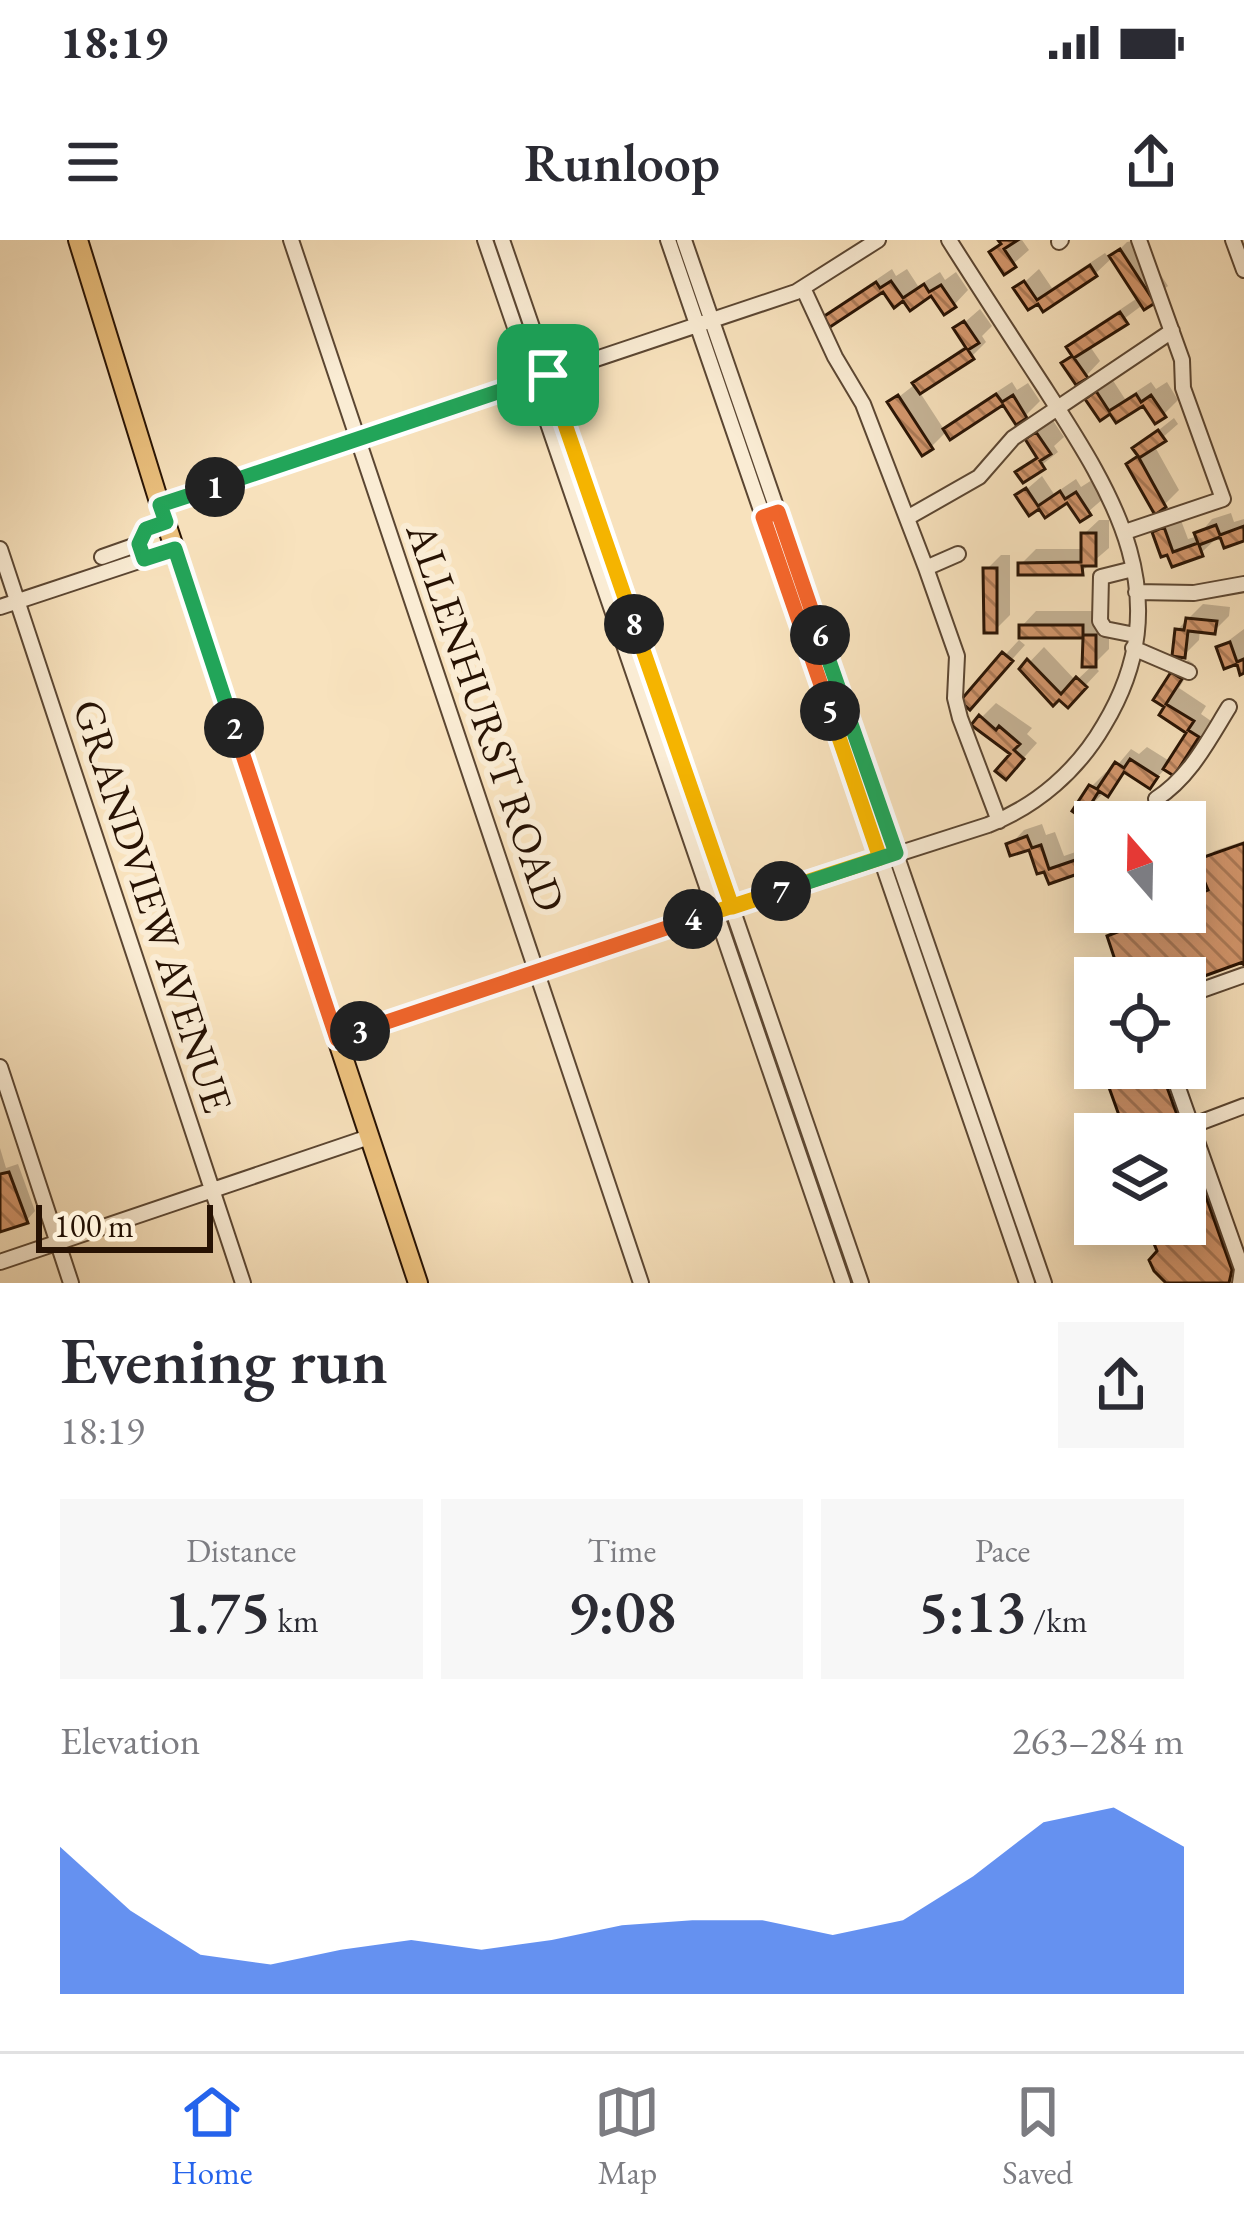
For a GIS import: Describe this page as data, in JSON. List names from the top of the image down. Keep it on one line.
{"streets":{"street":["ALLENHURST ROAD","GRANDVIEW AVENUE"]},"scale_bar":"100 m","north":"top","page":{"status":"18:19","header":"Runloop","pins":["1","8","6","5","2","7","4","3"],"scale":"100 m","heading":["Evening run","18:19"],"stats":[["Distance","1.75 km"],["Time","9:08"],["Pace","5:13 /km"]],"chart":["Elevation","263–284 m"],"tabs":["Home","Map","Saved"]}}
